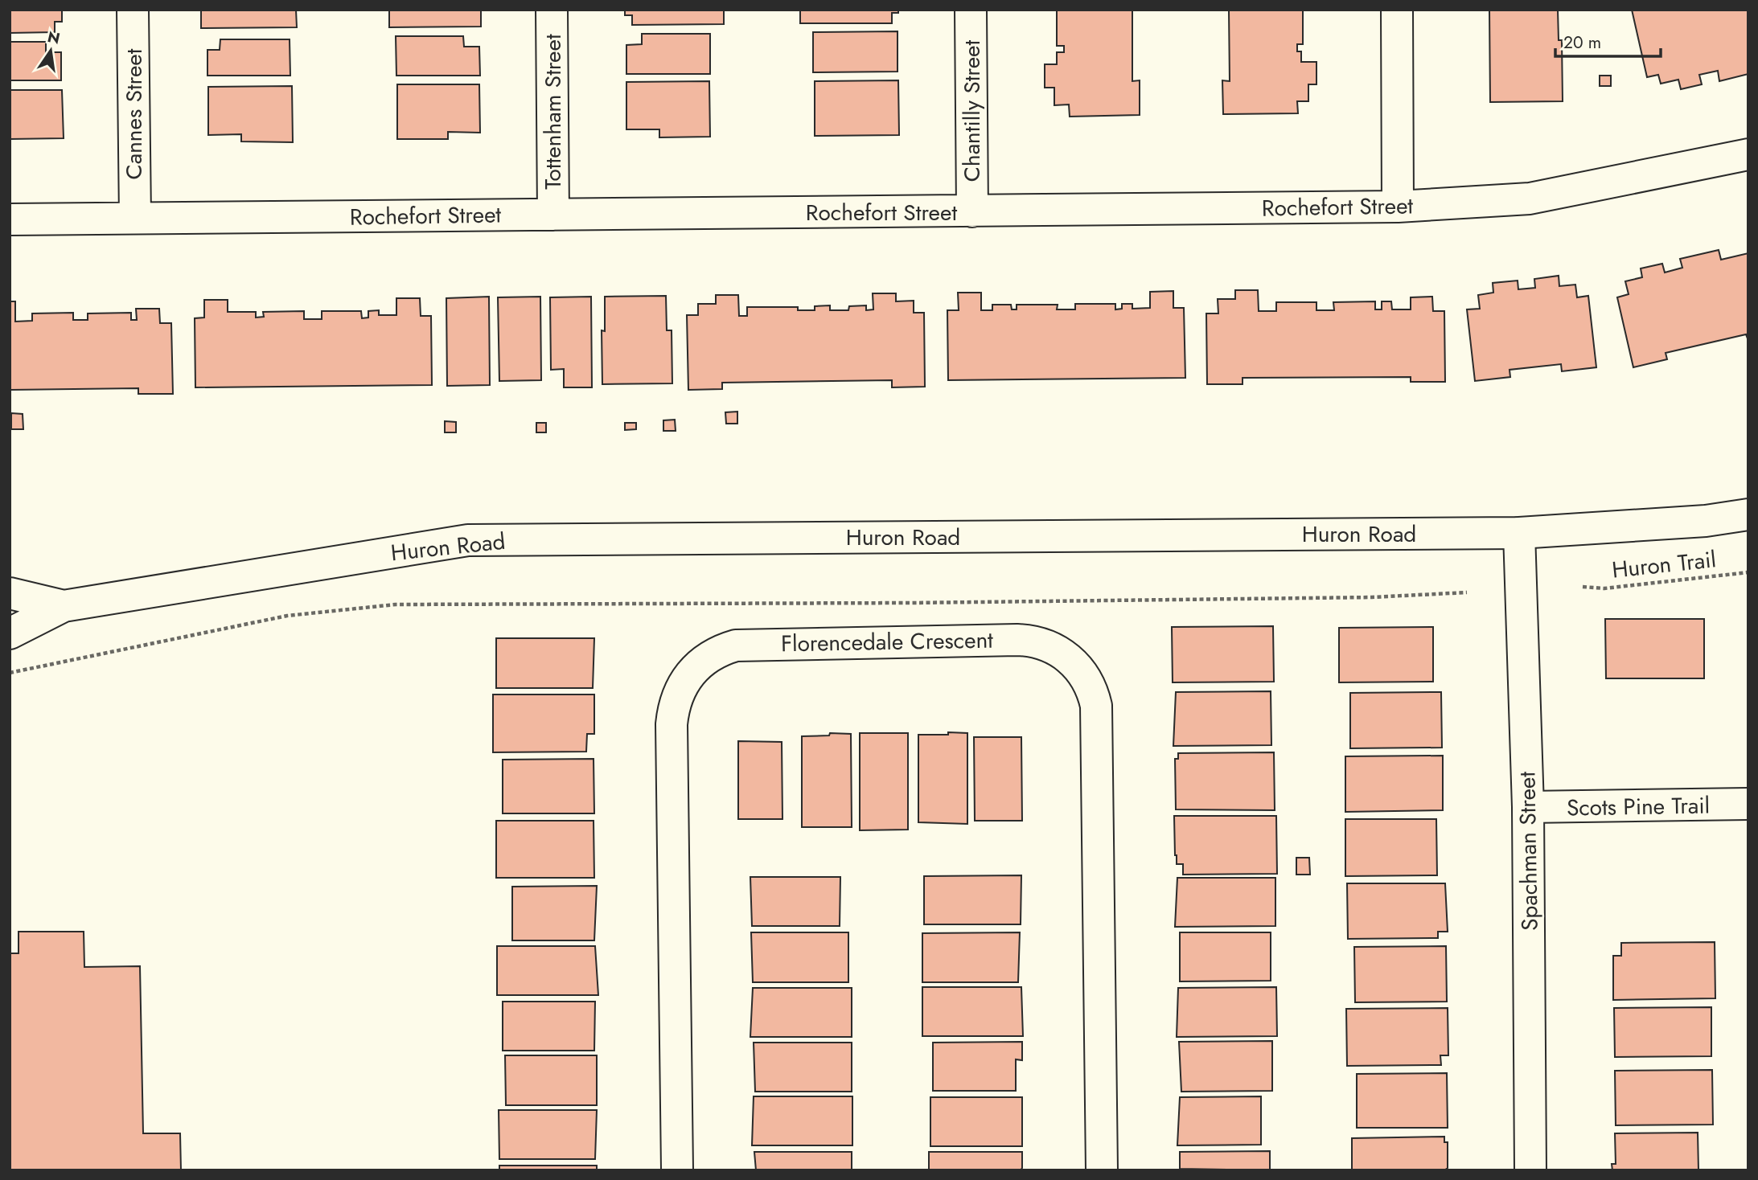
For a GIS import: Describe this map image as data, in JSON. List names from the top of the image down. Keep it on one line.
{"streets":{"street":["Chantilly Street","Tottenham Street","Cannes Street","Rochefort Street","Huron Road","Florencedale Crescent","Scots Pine Trail","Spachman Street"],"path":["Huron Trail"]},"crossings":[["Chantilly Street","Rochefort Street"],["Tottenham Street","Rochefort Street"],["Cannes Street","Rochefort Street"],["Huron Road","Spachman Street"],["Scots Pine Trail","Spachman Street"]],"scale_bar":"20 m","north":"top"}
